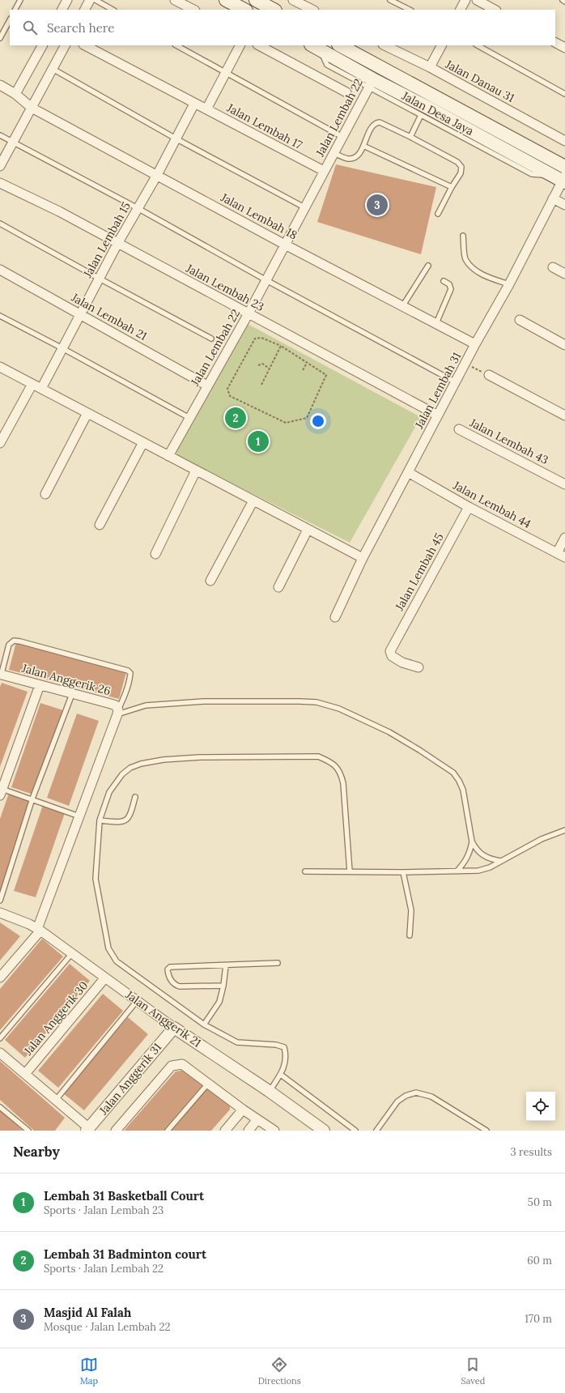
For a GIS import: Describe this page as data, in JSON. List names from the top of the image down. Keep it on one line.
{"streets":{"main road":["Jalan Desa Jaya"],"street":["Jalan Danau 31","Jalan Lembah 22","Jalan Lembah 17","Jalan Lembah 18","Jalan Lembah 15","Jalan Lembah 23","Jalan Lembah 21","Jalan Lembah 31","Jalan Lembah 43","Jalan Lembah 44","Jalan Lembah 45","Jalan Anggerik 26","Jalan Anggerik 30","Jalan Anggerik 21","Jalan Anggerik 31"]},"crossings":[["Jalan Desa Jaya","Jalan Lembah 22"],["Jalan Desa Jaya","Jalan Lembah 31"],["Jalan Lembah 22","Jalan Lembah 17"],["Jalan Lembah 22","Jalan Lembah 18"],["Jalan Lembah 22","Jalan Lembah 23"],["Jalan Lembah 22","Jalan Lembah 21"],["Jalan Lembah 17","Jalan Lembah 15"],["Jalan Lembah 18","Jalan Lembah 15"],["Jalan Lembah 18","Jalan Lembah 31"],["Jalan Lembah 15","Jalan Lembah 23"],["Jalan Lembah 15","Jalan Lembah 21"],["Jalan Lembah 23","Jalan Lembah 31"],["Jalan Lembah 31","Jalan Lembah 44"],["Jalan Lembah 44","Jalan Lembah 45"],["Jalan Anggerik 30","Jalan Anggerik 21"],["Jalan Anggerik 21","Jalan Anggerik 31"]],"page":{"search":"Search here","pins":["3","2","1"],"heading":["Nearby","3 results"],"list":[{"mark":"1","name":"Lembah 31 Basketball Court","note":"Sports · Jalan Lembah 23","value":"50 m"},{"mark":"2","name":"Lembah 31 Badminton court","note":"Sports · Jalan Lembah 22","value":"60 m"},{"mark":"3","name":"Masjid Al Falah","note":"Mosque · Jalan Lembah 22","value":"170 m"}],"nav":["Map","Directions","Saved"]}}
